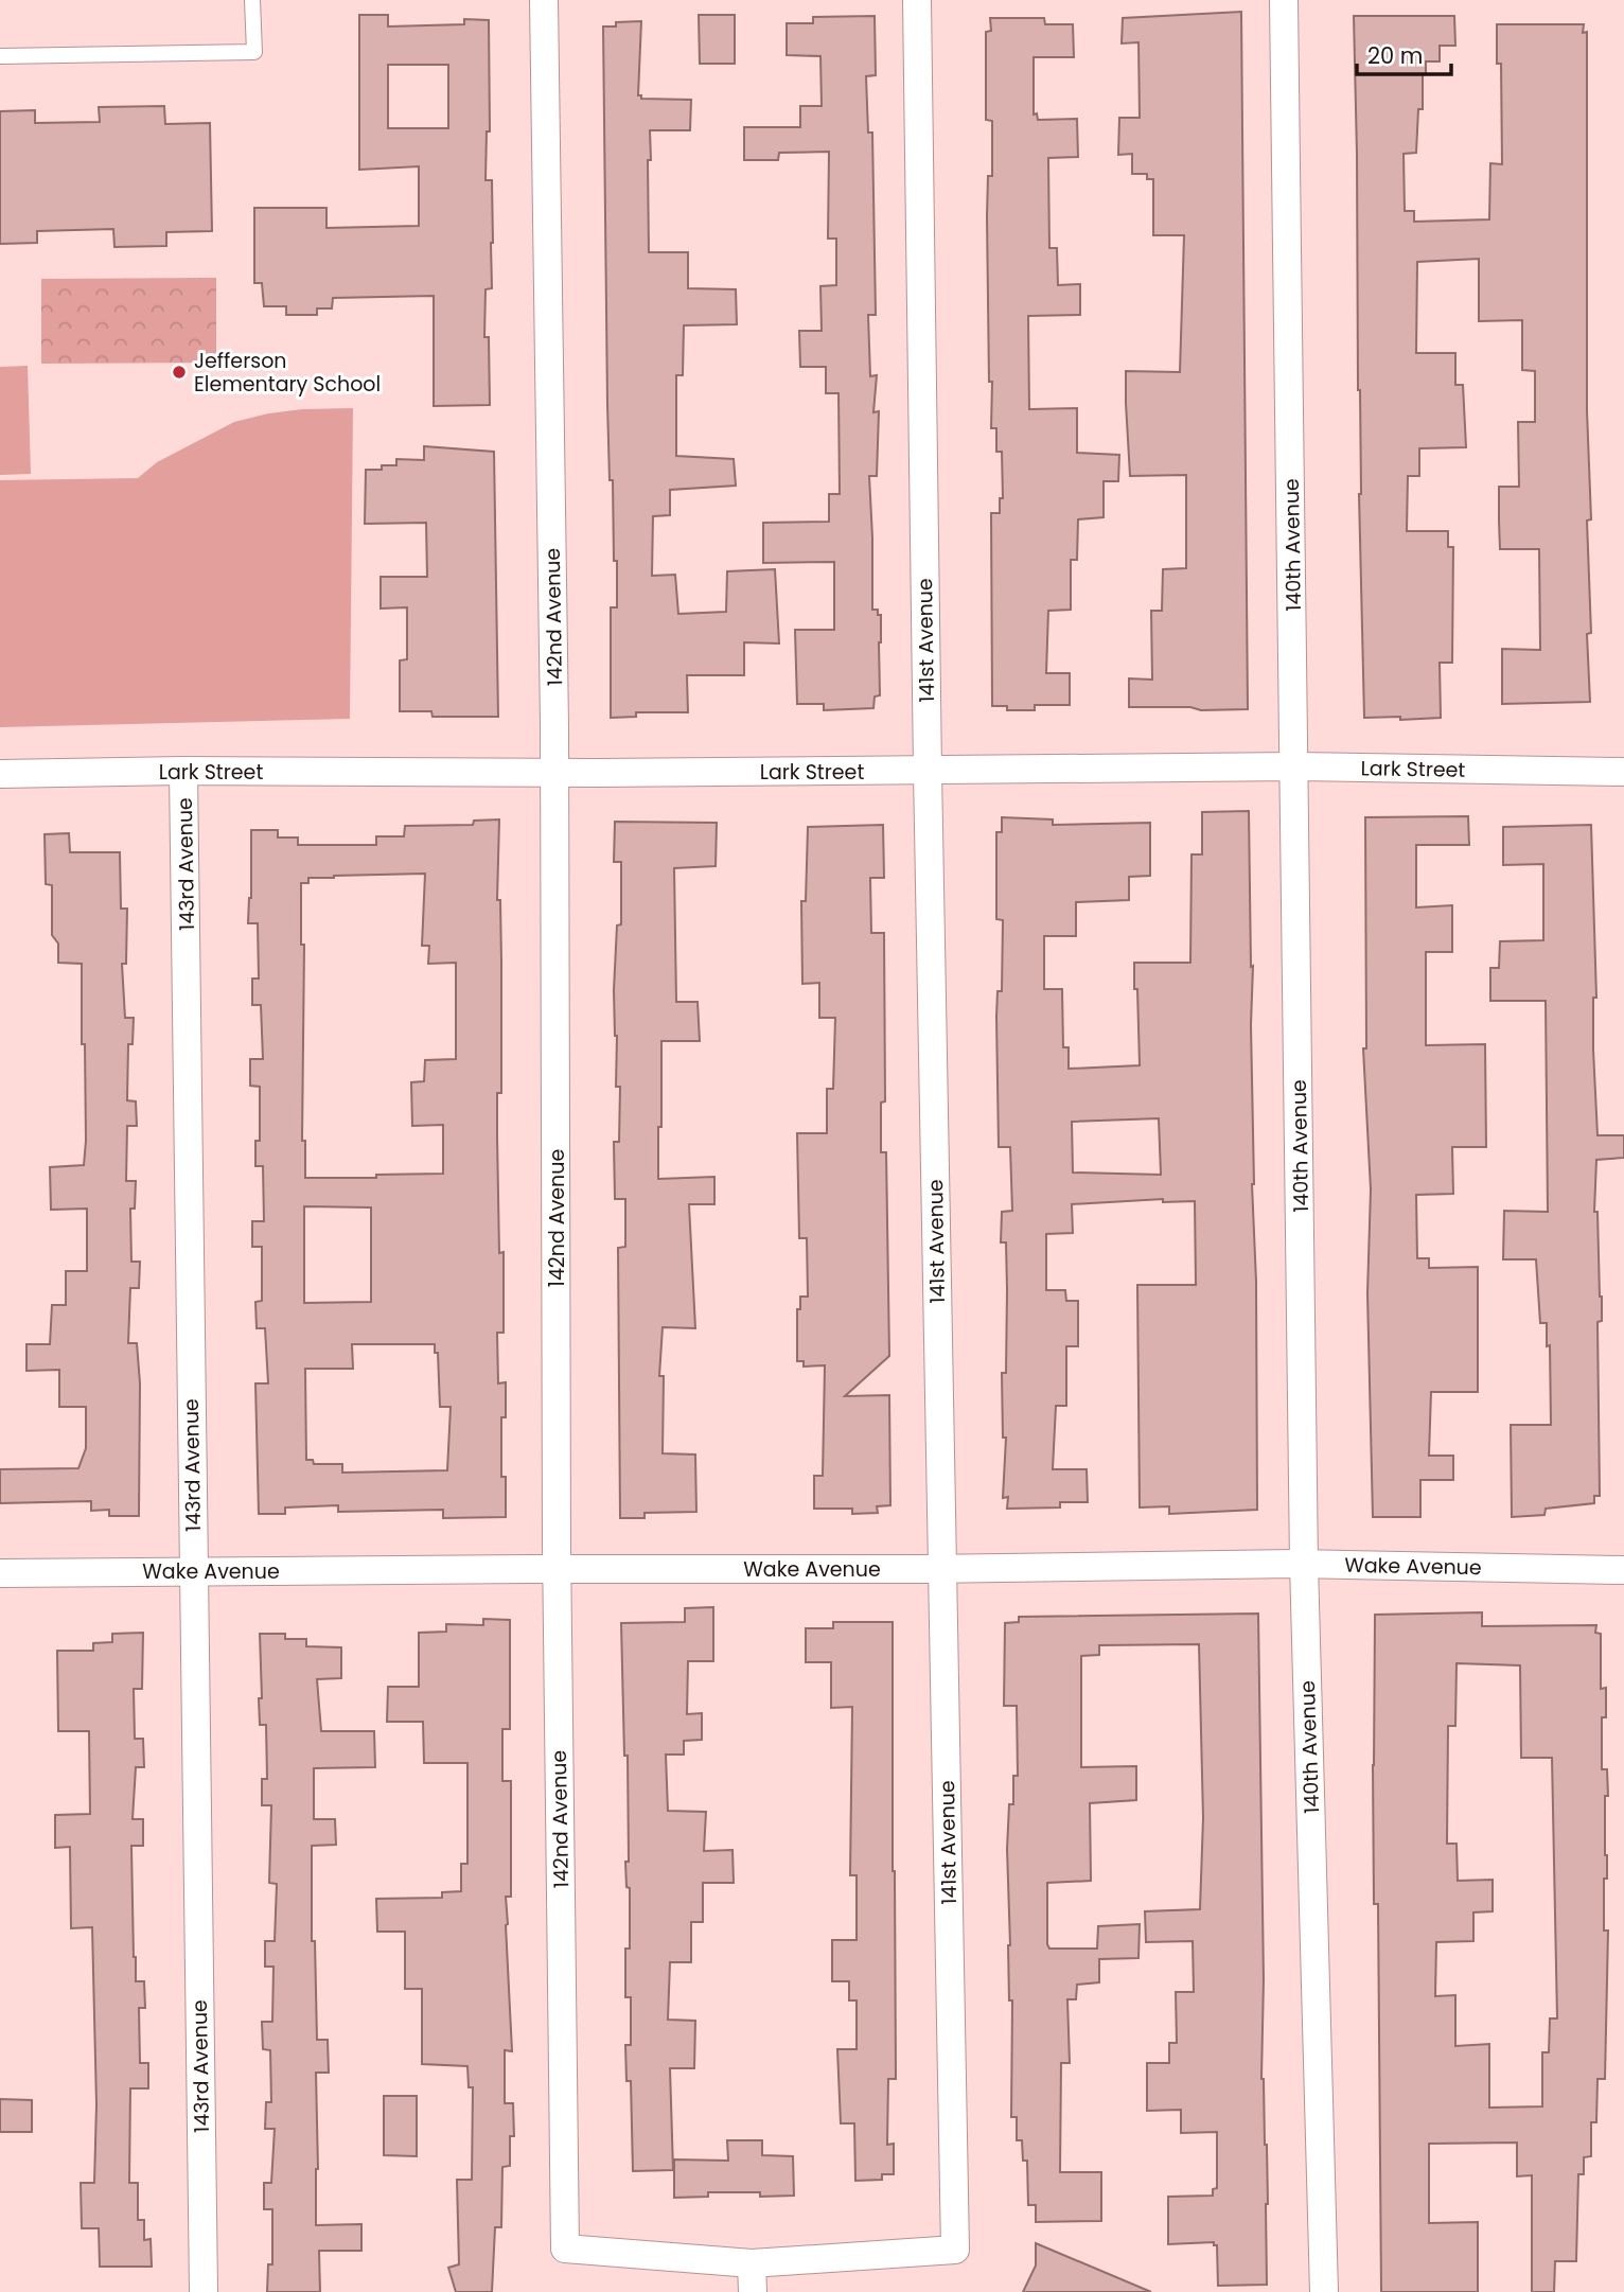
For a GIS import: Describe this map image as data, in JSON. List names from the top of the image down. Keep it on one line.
{"streets":{"street":["140th Avenue","142nd Avenue","141st Avenue","Lark Street","143rd Avenue","Wake Avenue"]},"crossings":[["140th Avenue","Lark Street"],["140th Avenue","Wake Avenue"],["142nd Avenue","141st Avenue"],["142nd Avenue","Lark Street"],["142nd Avenue","Wake Avenue"],["141st Avenue","Lark Street"],["141st Avenue","Wake Avenue"],["Lark Street","143rd Avenue"],["143rd Avenue","Wake Avenue"]],"places":["Jefferson Elementary School"],"scale_bar":"20 m"}
